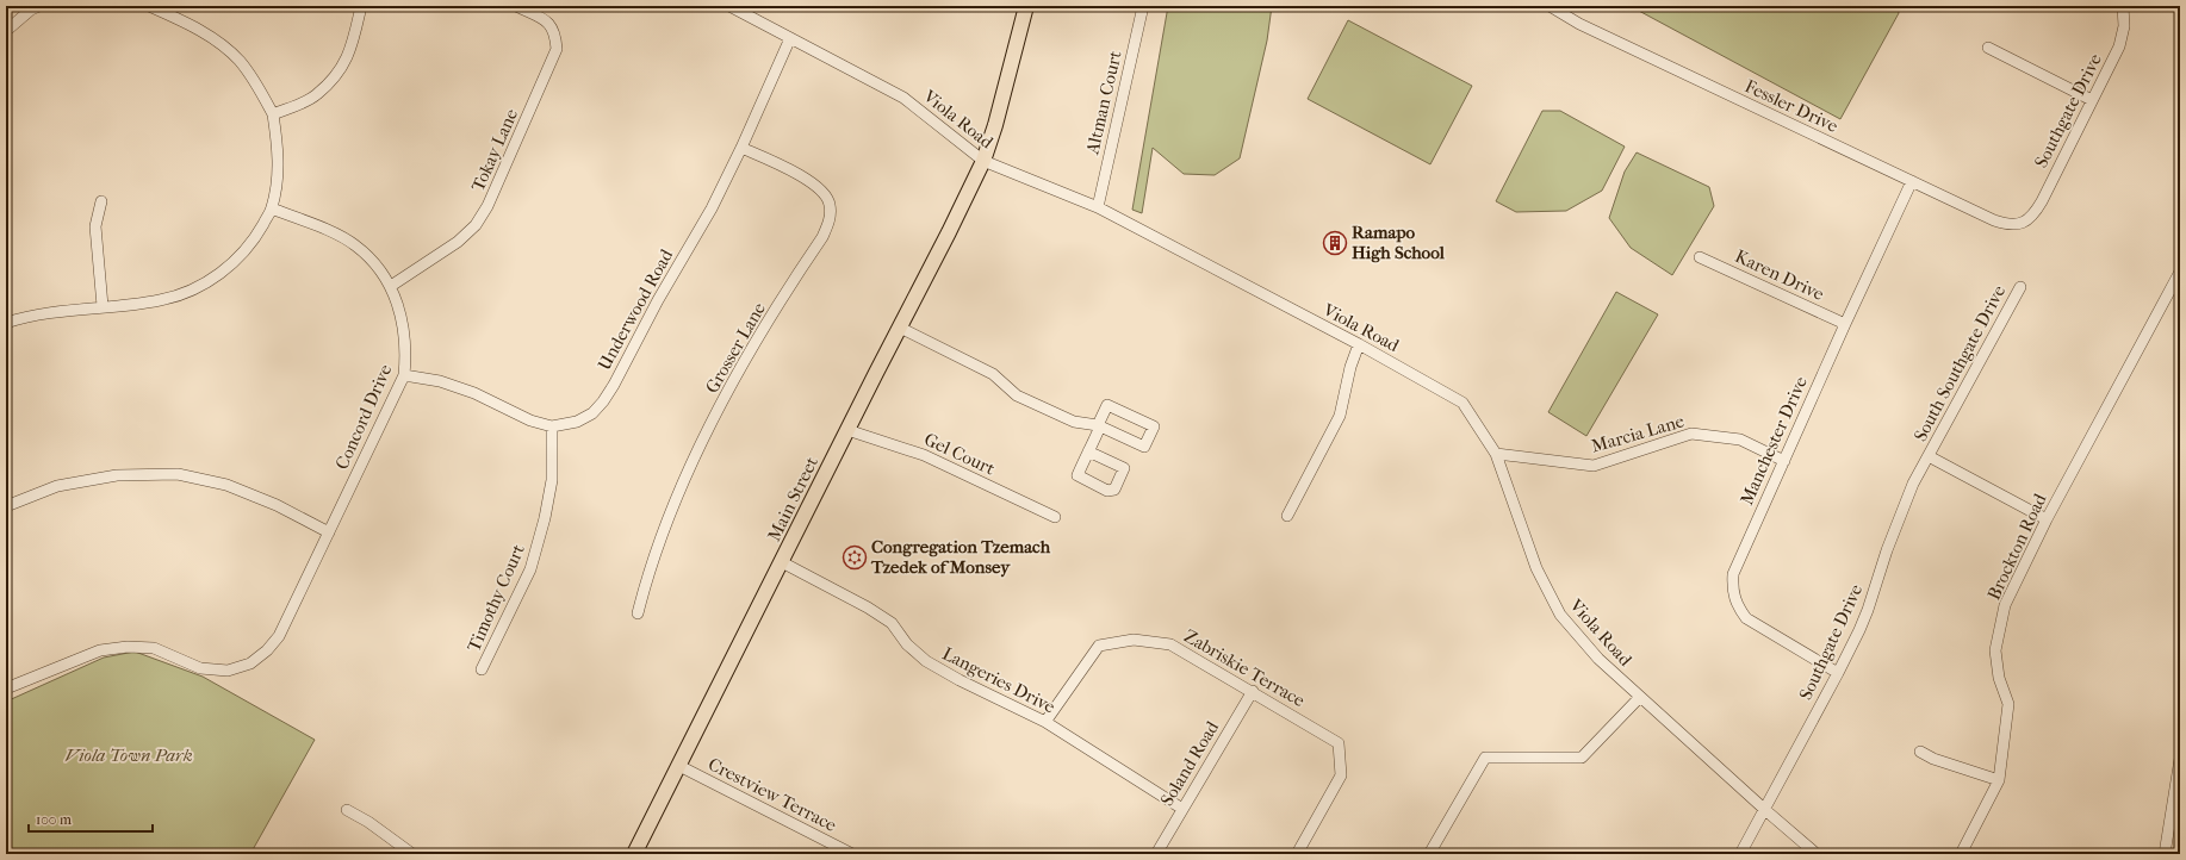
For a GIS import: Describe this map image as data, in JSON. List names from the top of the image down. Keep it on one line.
{"streets":{"main road":["Main Street"],"street":["Altman Court","Fessler Drive","Southgate Drive","Viola Road","Tokay Lane","Karen Drive","Underwood Road","Grosser Lane","South Southgate Drive","Concord Drive","Marcia Lane","Manchester Drive","Gel Court","Brockton Road","Timothy Court","Zabriskie Terrace","Langeries Drive","Soland Road","Crestview Terrace"]},"crossings":[["Altman Court","Viola Road"],["Fessler Drive","Southgate Drive"],["Fessler Drive","Manchester Drive"],["Southgate Drive","Viola Road"],["Southgate Drive","South Southgate Drive"],["Southgate Drive","Manchester Drive"],["Viola Road","Underwood Road"],["Viola Road","Marcia Lane"],["Viola Road","Main Street"],["Tokay Lane","Concord Drive"],["Karen Drive","Manchester Drive"],["Underwood Road","Grosser Lane"],["Underwood Road","Concord Drive"],["Underwood Road","Timothy Court"],["Marcia Lane","Manchester Drive"],["Gel Court","Main Street"],["Main Street","Langeries Drive"],["Main Street","Crestview Terrace"],["Zabriskie Terrace","Langeries Drive"],["Zabriskie Terrace","Soland Road"],["Langeries Drive","Soland Road"]],"parks":["Viola Town Park"],"places":{"building":["Ramapo High School"],"synagogue":["Congregation Tzemach Tzedek of Monsey"]},"scale_bar":"100 m"}
